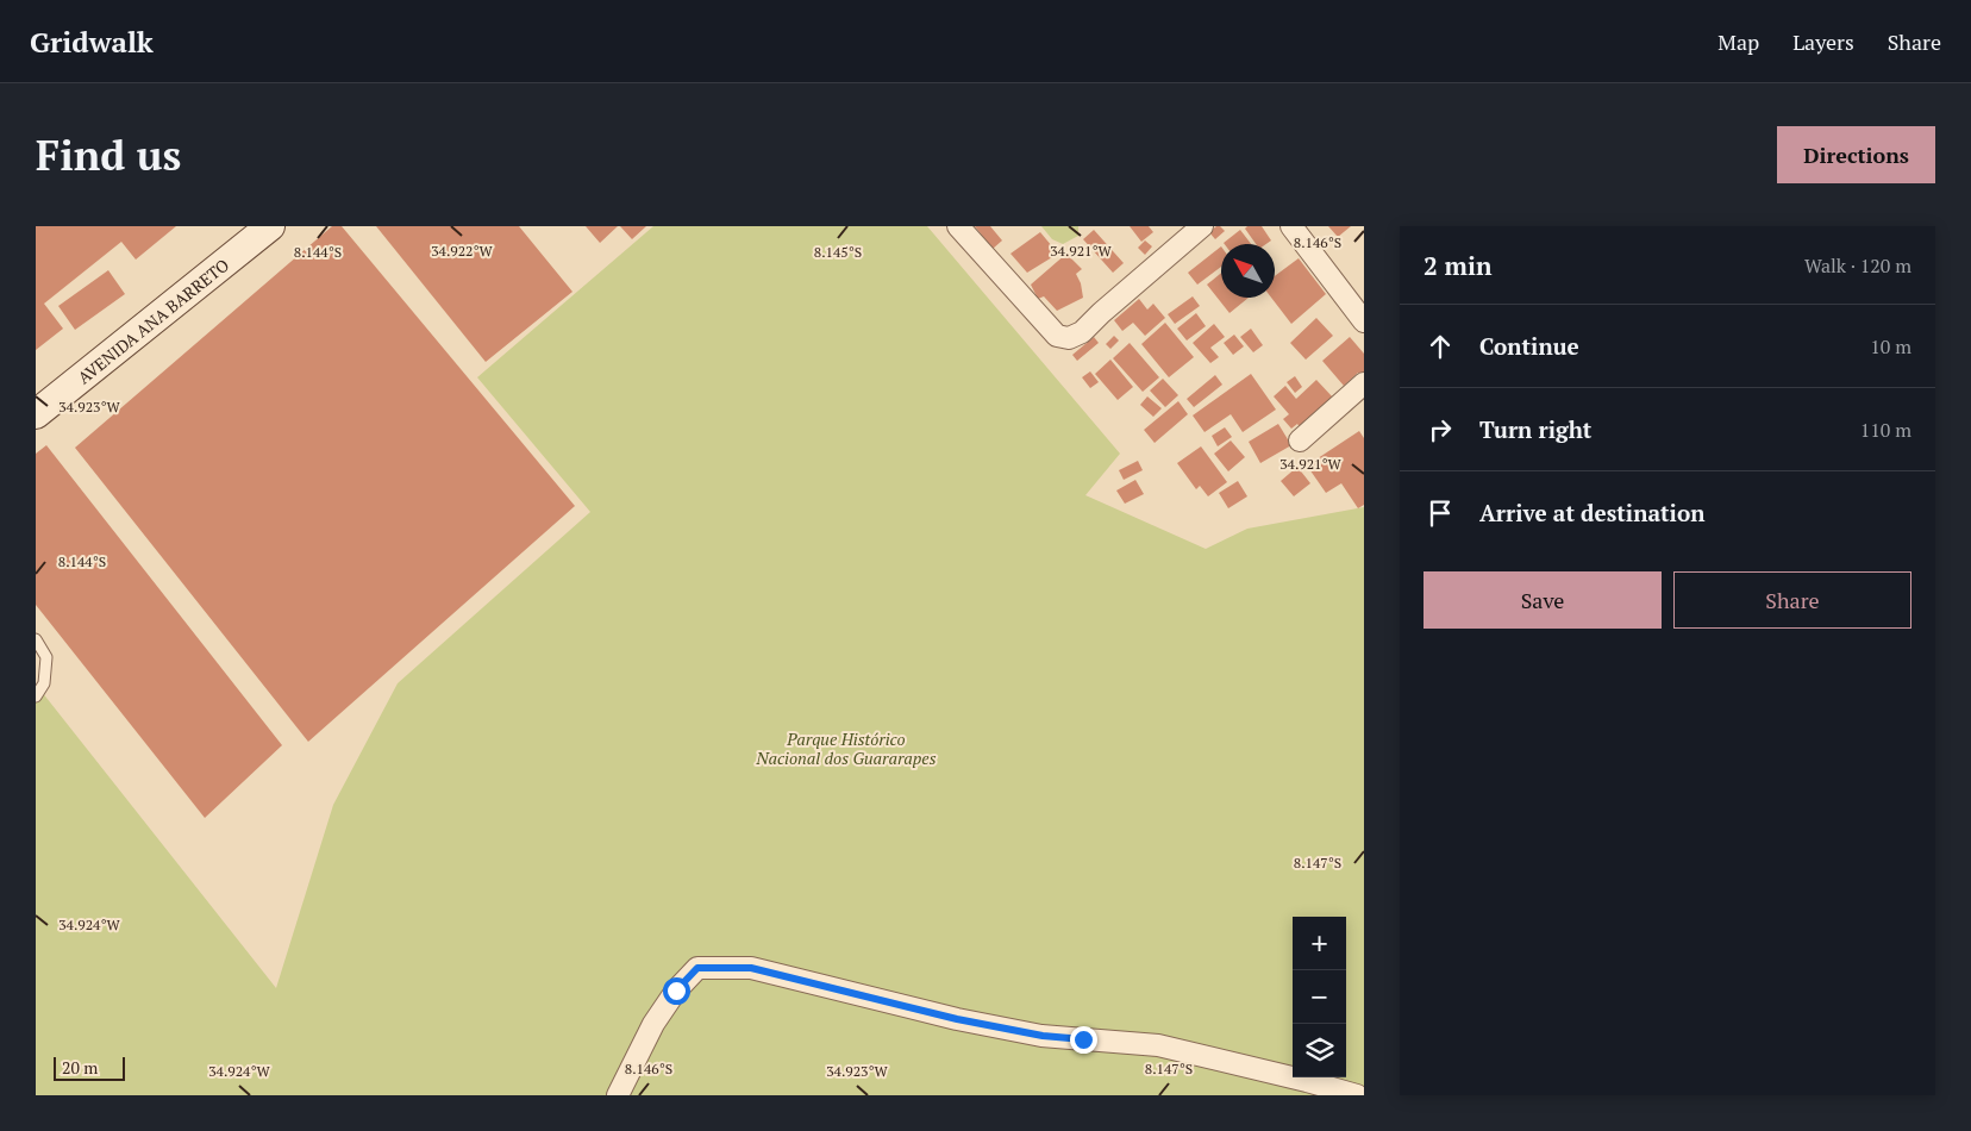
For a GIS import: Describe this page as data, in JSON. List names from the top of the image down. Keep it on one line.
{"streets":{"street":["AVENIDA ANA BARRETO"]},"parks":["Parque Histórico Nacional dos Guararapes"],"scale_bar":"20 m","north":"top left","page":{"header":"Gridwalk","nav":["Map","Layers","Share"],"buttons":["Directions",["Save","Share"]],"title":"Find us","heading":["2 min","Walk · 120 m"],"list":[["Continue","10 m"],["Turn right","110 m"],"Arrive at destination"],"map_buttons":["+","−"],"scale":"20 m"},"coordinates":["8.146°S","34.922°W","34.921°W","8.144°S","8.145°S","34.923°W","8.147°S","34.924°W"]}
